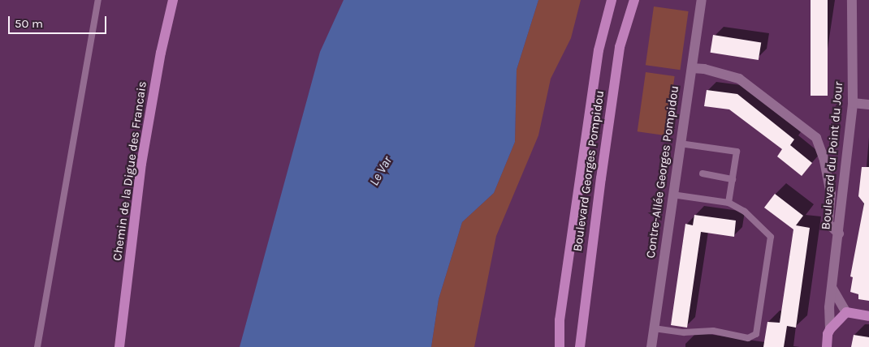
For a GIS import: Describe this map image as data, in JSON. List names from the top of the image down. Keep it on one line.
{"streets":{"main road":["Boulevard du Point du Jour","Chemin de la Digue des Francais","Boulevard Georges Pompidou"],"street":["Contre-Allée Georges Pompidou"]},"water":["Le Var"],"scale_bar":"50 m"}
